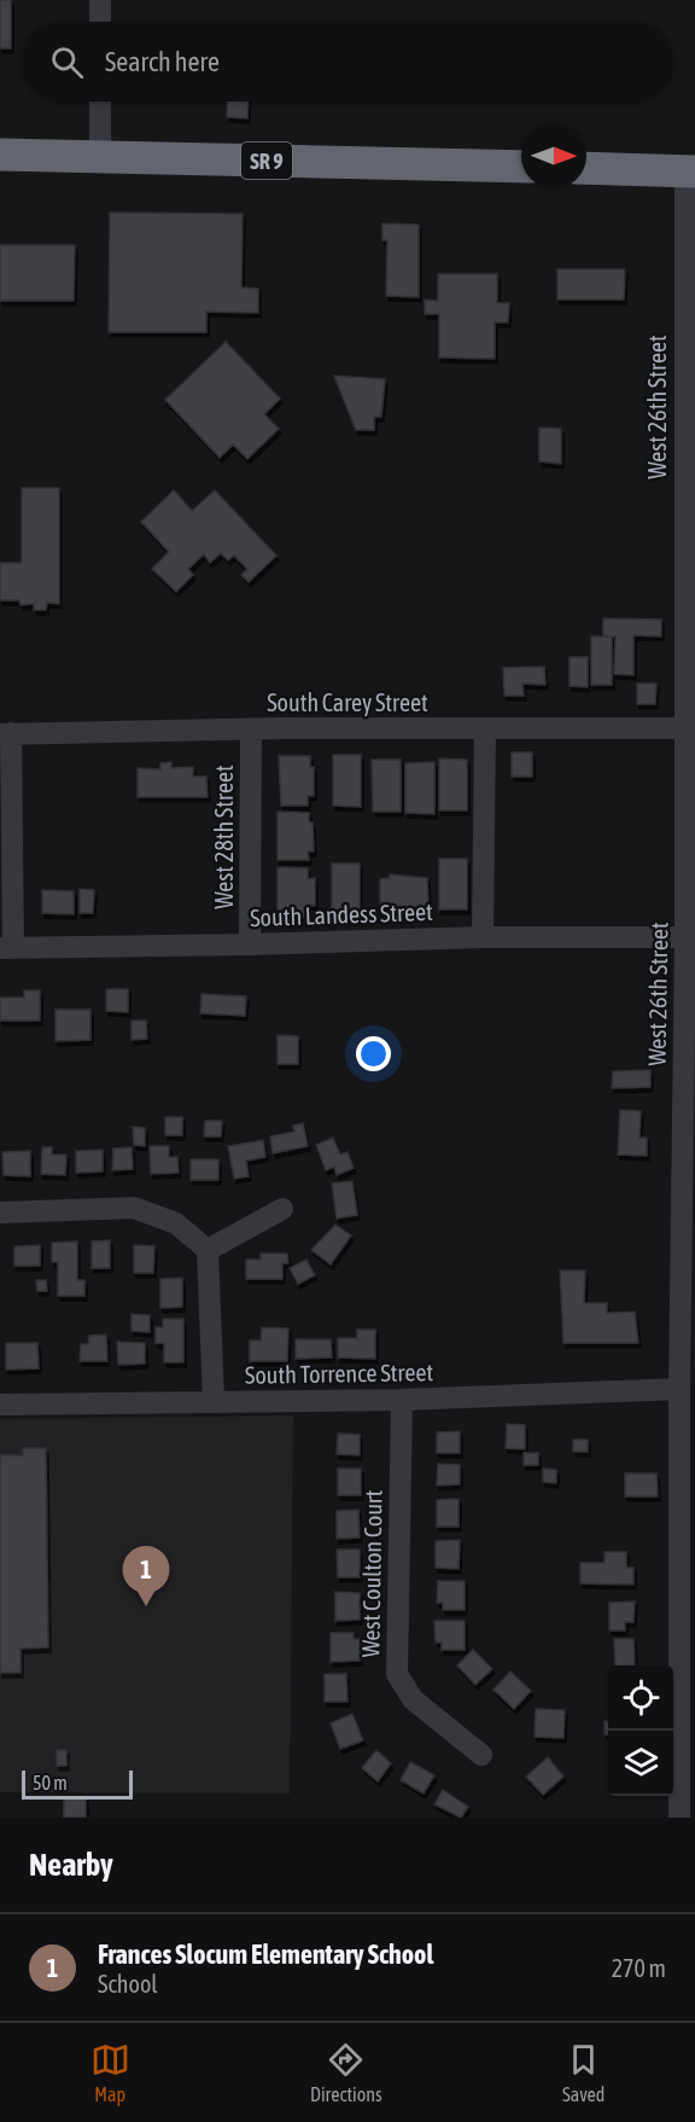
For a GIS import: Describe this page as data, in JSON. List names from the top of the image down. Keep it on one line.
{"streets":{"highway":["SR 9"],"street":["West 26th Street","South Carey Street","West 28th Street","South Landess Street","South Torrence Street","West Coulton Court"]},"crossings":[["West 26th Street","South Carey Street"],["West 26th Street","South Landess Street"],["West 26th Street","South Torrence Street"],["South Carey Street","West 28th Street"],["West 28th Street","South Landess Street"],["South Torrence Street","West Coulton Court"]],"scale_bar":"50 m","north":"right","page":{"search":"Search here","pins":"1","scale":"50 m","heading":"Nearby","list":[{"mark":"1","name":"Frances Slocum Elementary School","note":"School","value":"270 m"}],"nav":["Map","Directions","Saved"]}}
